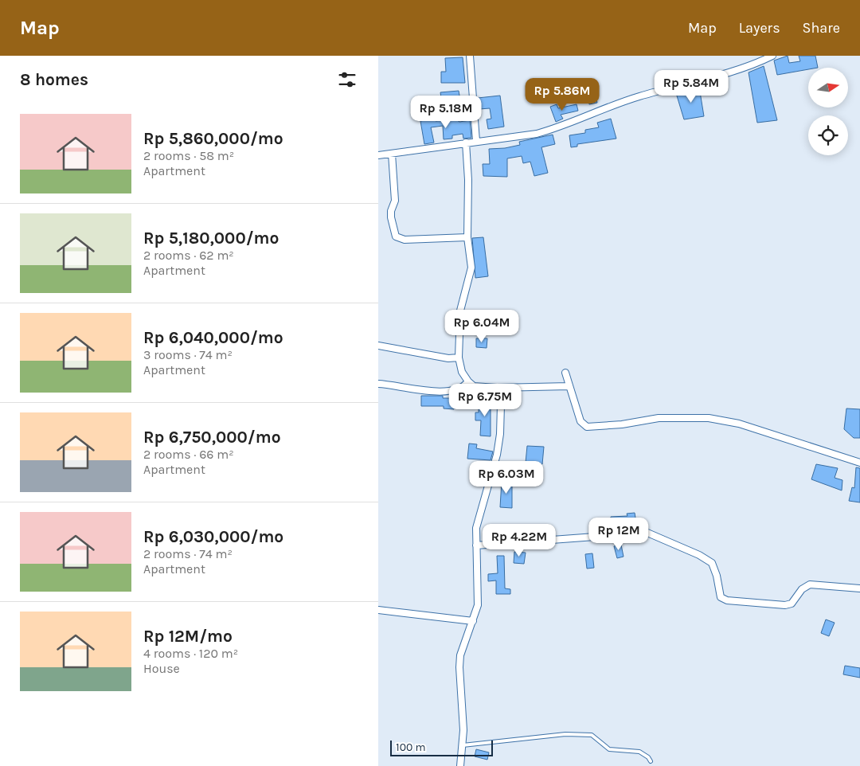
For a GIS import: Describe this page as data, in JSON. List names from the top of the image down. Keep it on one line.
{"scale_bar":"100 m","north":"right","page":{"header":"Map","nav":["Map","Layers","Share"],"heading":"8 homes","price":["Rp 5.84M","Rp 5.86M","Rp 5.18M","Rp 6.04M","Rp 6.75M","Rp 6.03M","Rp 12M","Rp 4.22M"],"list":[{"name":"Rp 5,860,000/mo","note":"2 rooms · 58 m² · Apartment"},{"name":"Rp 5,180,000/mo","note":"2 rooms · 62 m² · Apartment"},{"name":"Rp 6,040,000/mo","note":"3 rooms · 74 m² · Apartment"},{"name":"Rp 6,750,000/mo","note":"2 rooms · 66 m² · Apartment"},{"name":"Rp 6,030,000/mo","note":"2 rooms · 74 m² · Apartment"},{"name":"Rp 12M/mo","note":"4 rooms · 120 m² · House"}],"scale":"100 m"}}
